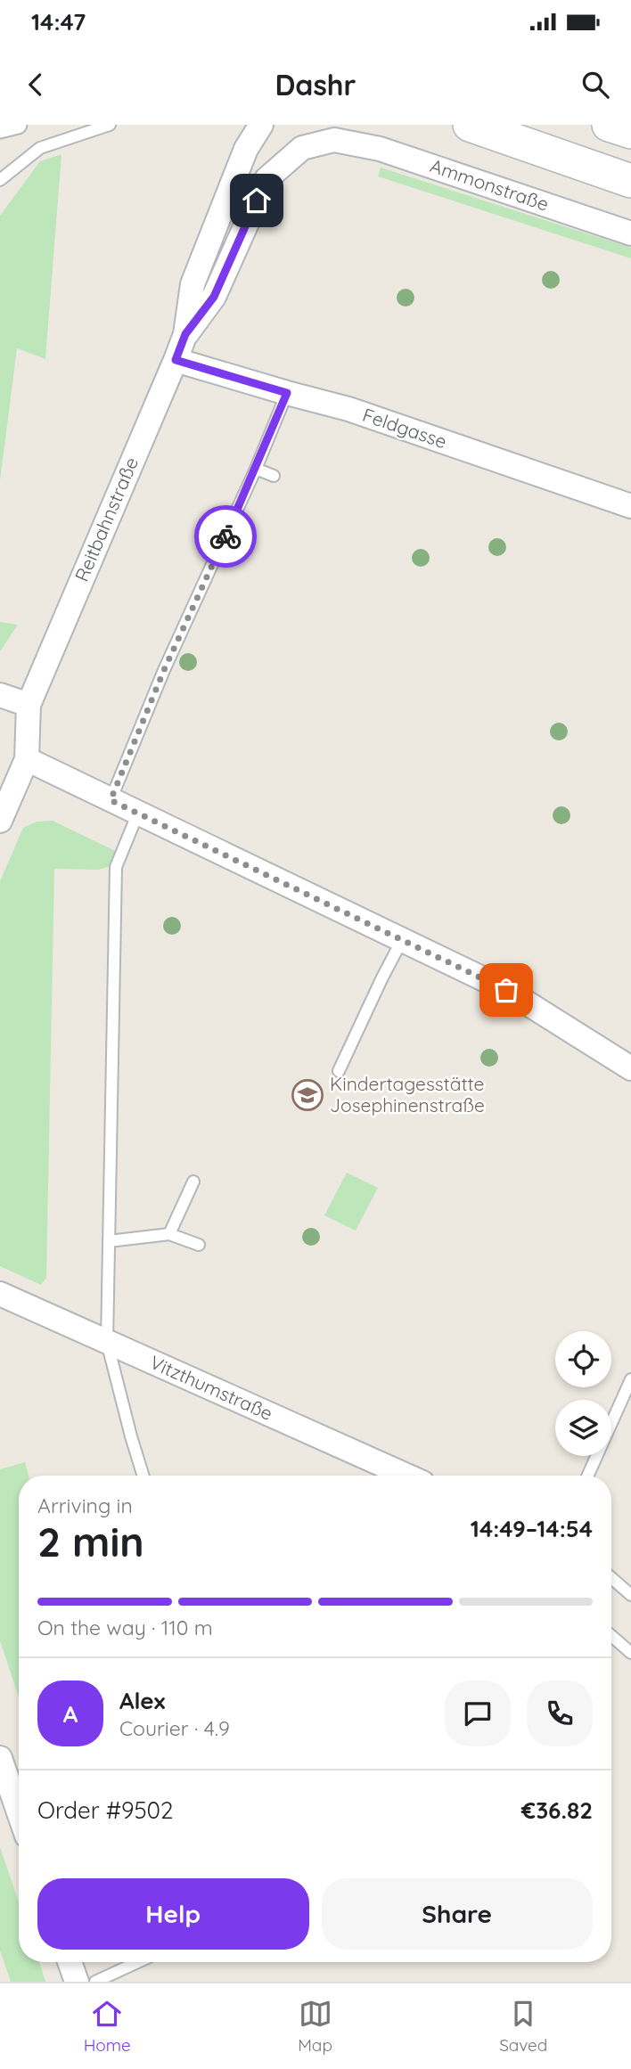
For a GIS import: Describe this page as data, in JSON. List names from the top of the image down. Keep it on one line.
{"streets":{"street":["Ammonstraße","Feldgasse","Reitbahnstraße","Vitzthumstraße"]},"crossings":[["Ammonstraße","Reitbahnstraße"],["Feldgasse","Reitbahnstraße"]],"places":{"school or university":["Kindertagesstätte Josephinenstraße"]},"page":{"status":"14:47","header":"Dashr","heading":["2 min","Arriving in","14:49–14:54"],"panel":["Alex","Courier · 4.9","Order #9502","€36.82"],"bar":"On the way · 110 m","round":"A","buttons":["Help","Share"],"tabs":["Home","Map","Saved"]}}
